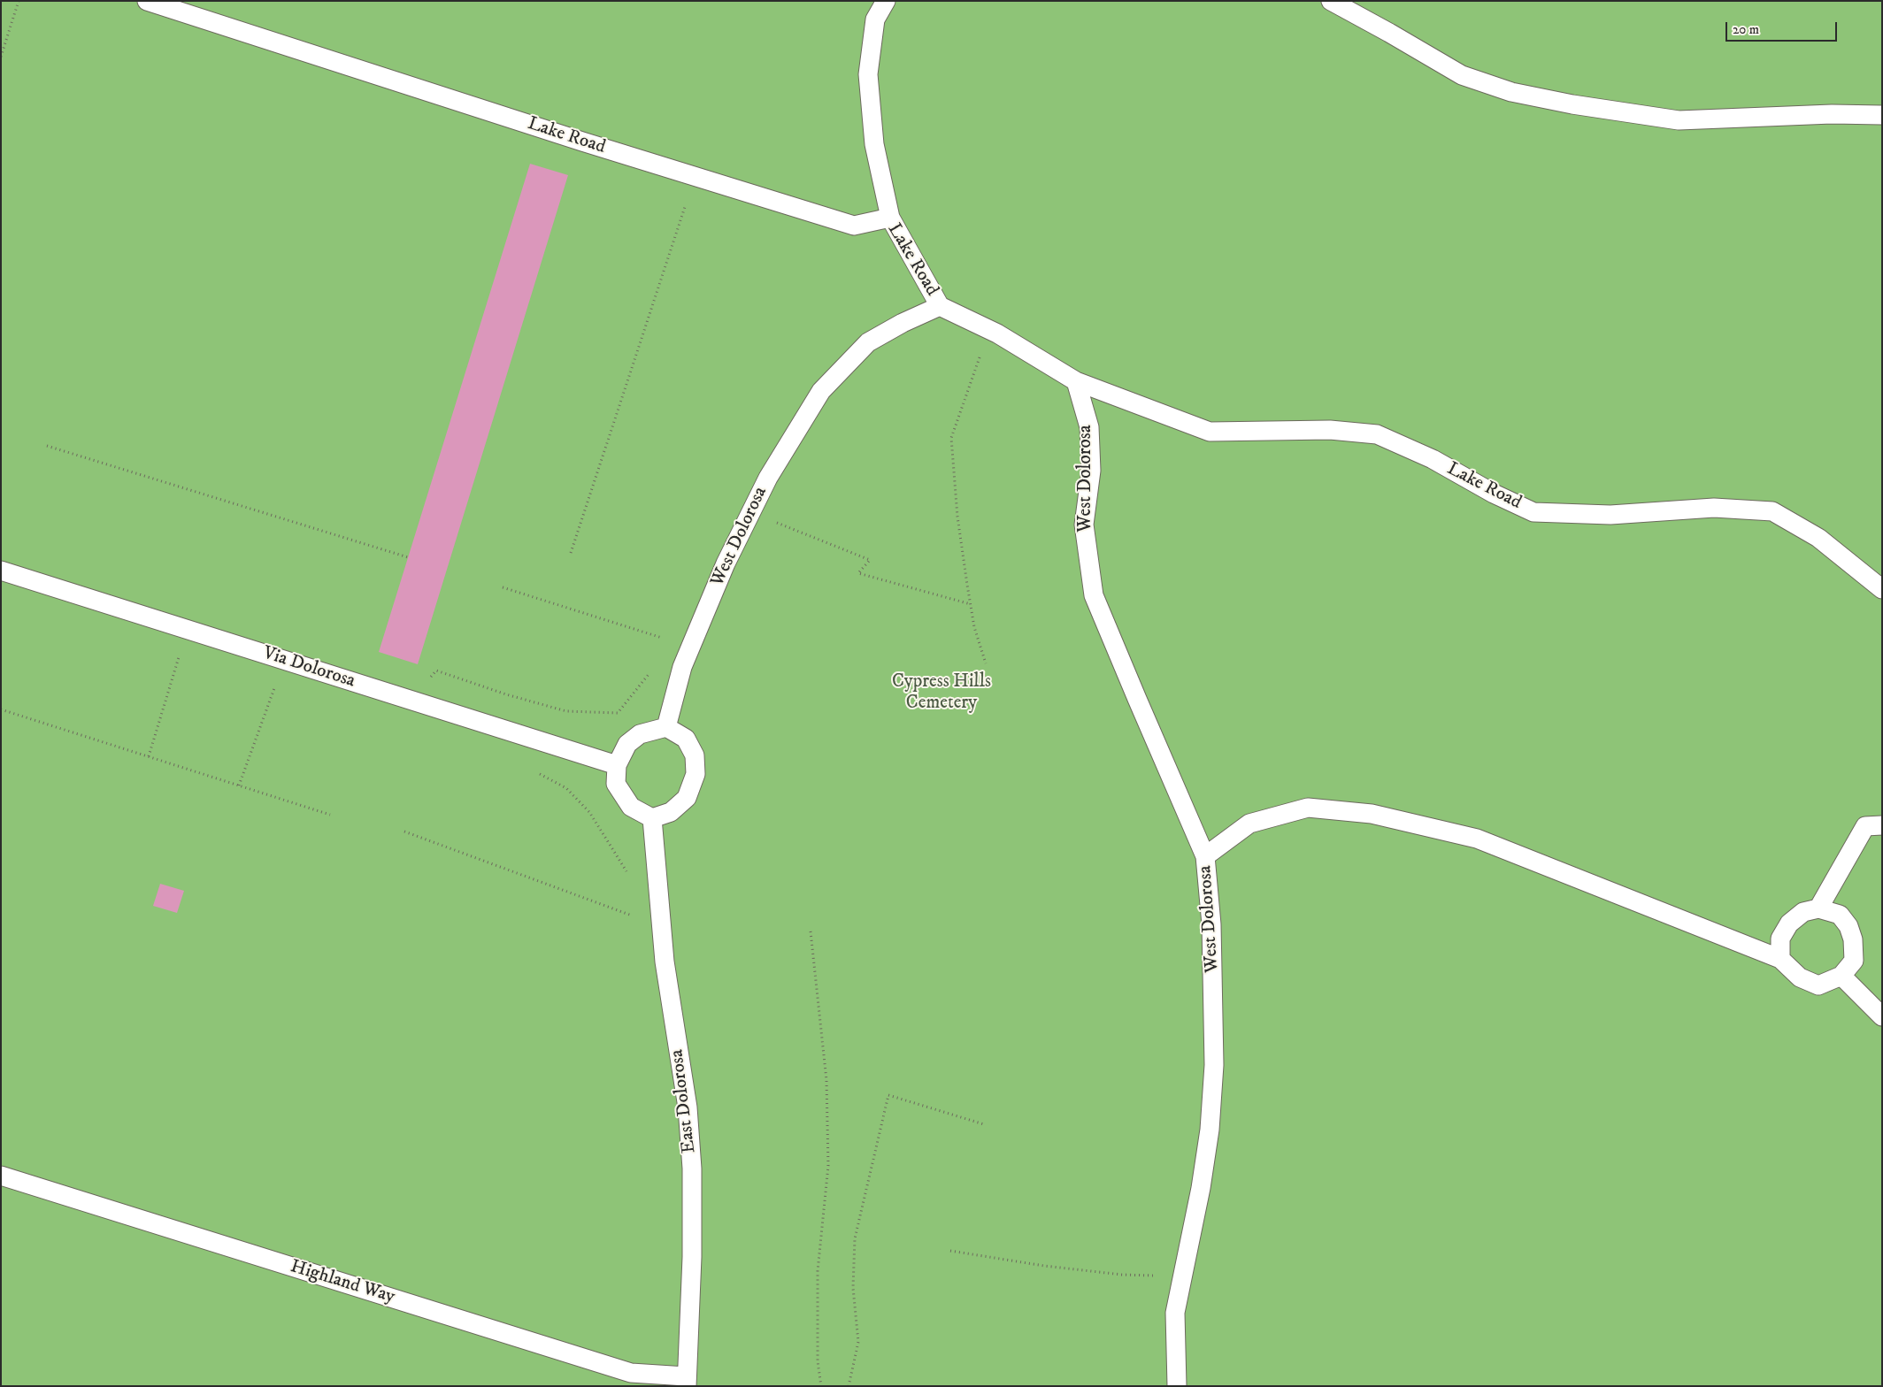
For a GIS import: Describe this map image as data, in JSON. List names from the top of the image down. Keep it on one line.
{"streets":{"lane":["Lake Road","West Dolorosa","Via Dolorosa","East Dolorosa","Highland Way"]},"crossings":[["Lake Road","West Dolorosa"],["West Dolorosa","Via Dolorosa"],["West Dolorosa","East Dolorosa"],["Via Dolorosa","East Dolorosa"],["East Dolorosa","Highland Way"]],"parks":["Cypress Hills Cemetery"],"scale_bar":"20 m"}
